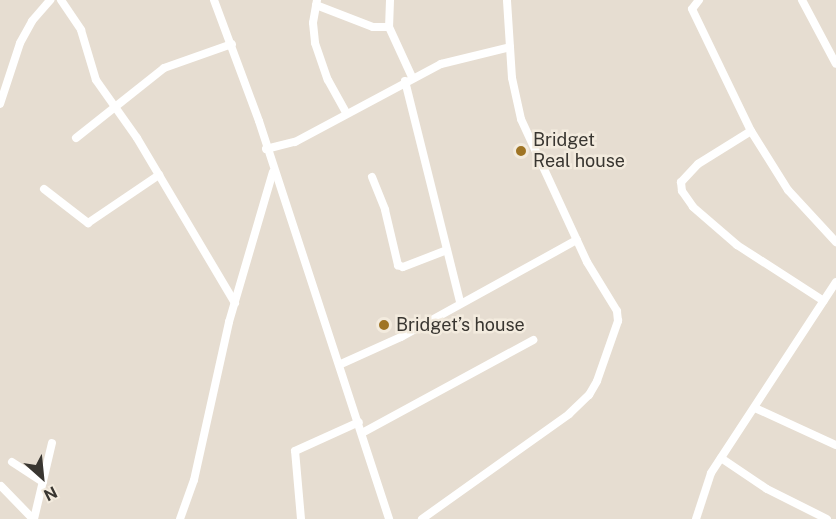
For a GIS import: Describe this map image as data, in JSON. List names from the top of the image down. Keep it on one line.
{"places":["Bridget Real house","Bridget’s house"],"north":"bottom right"}
